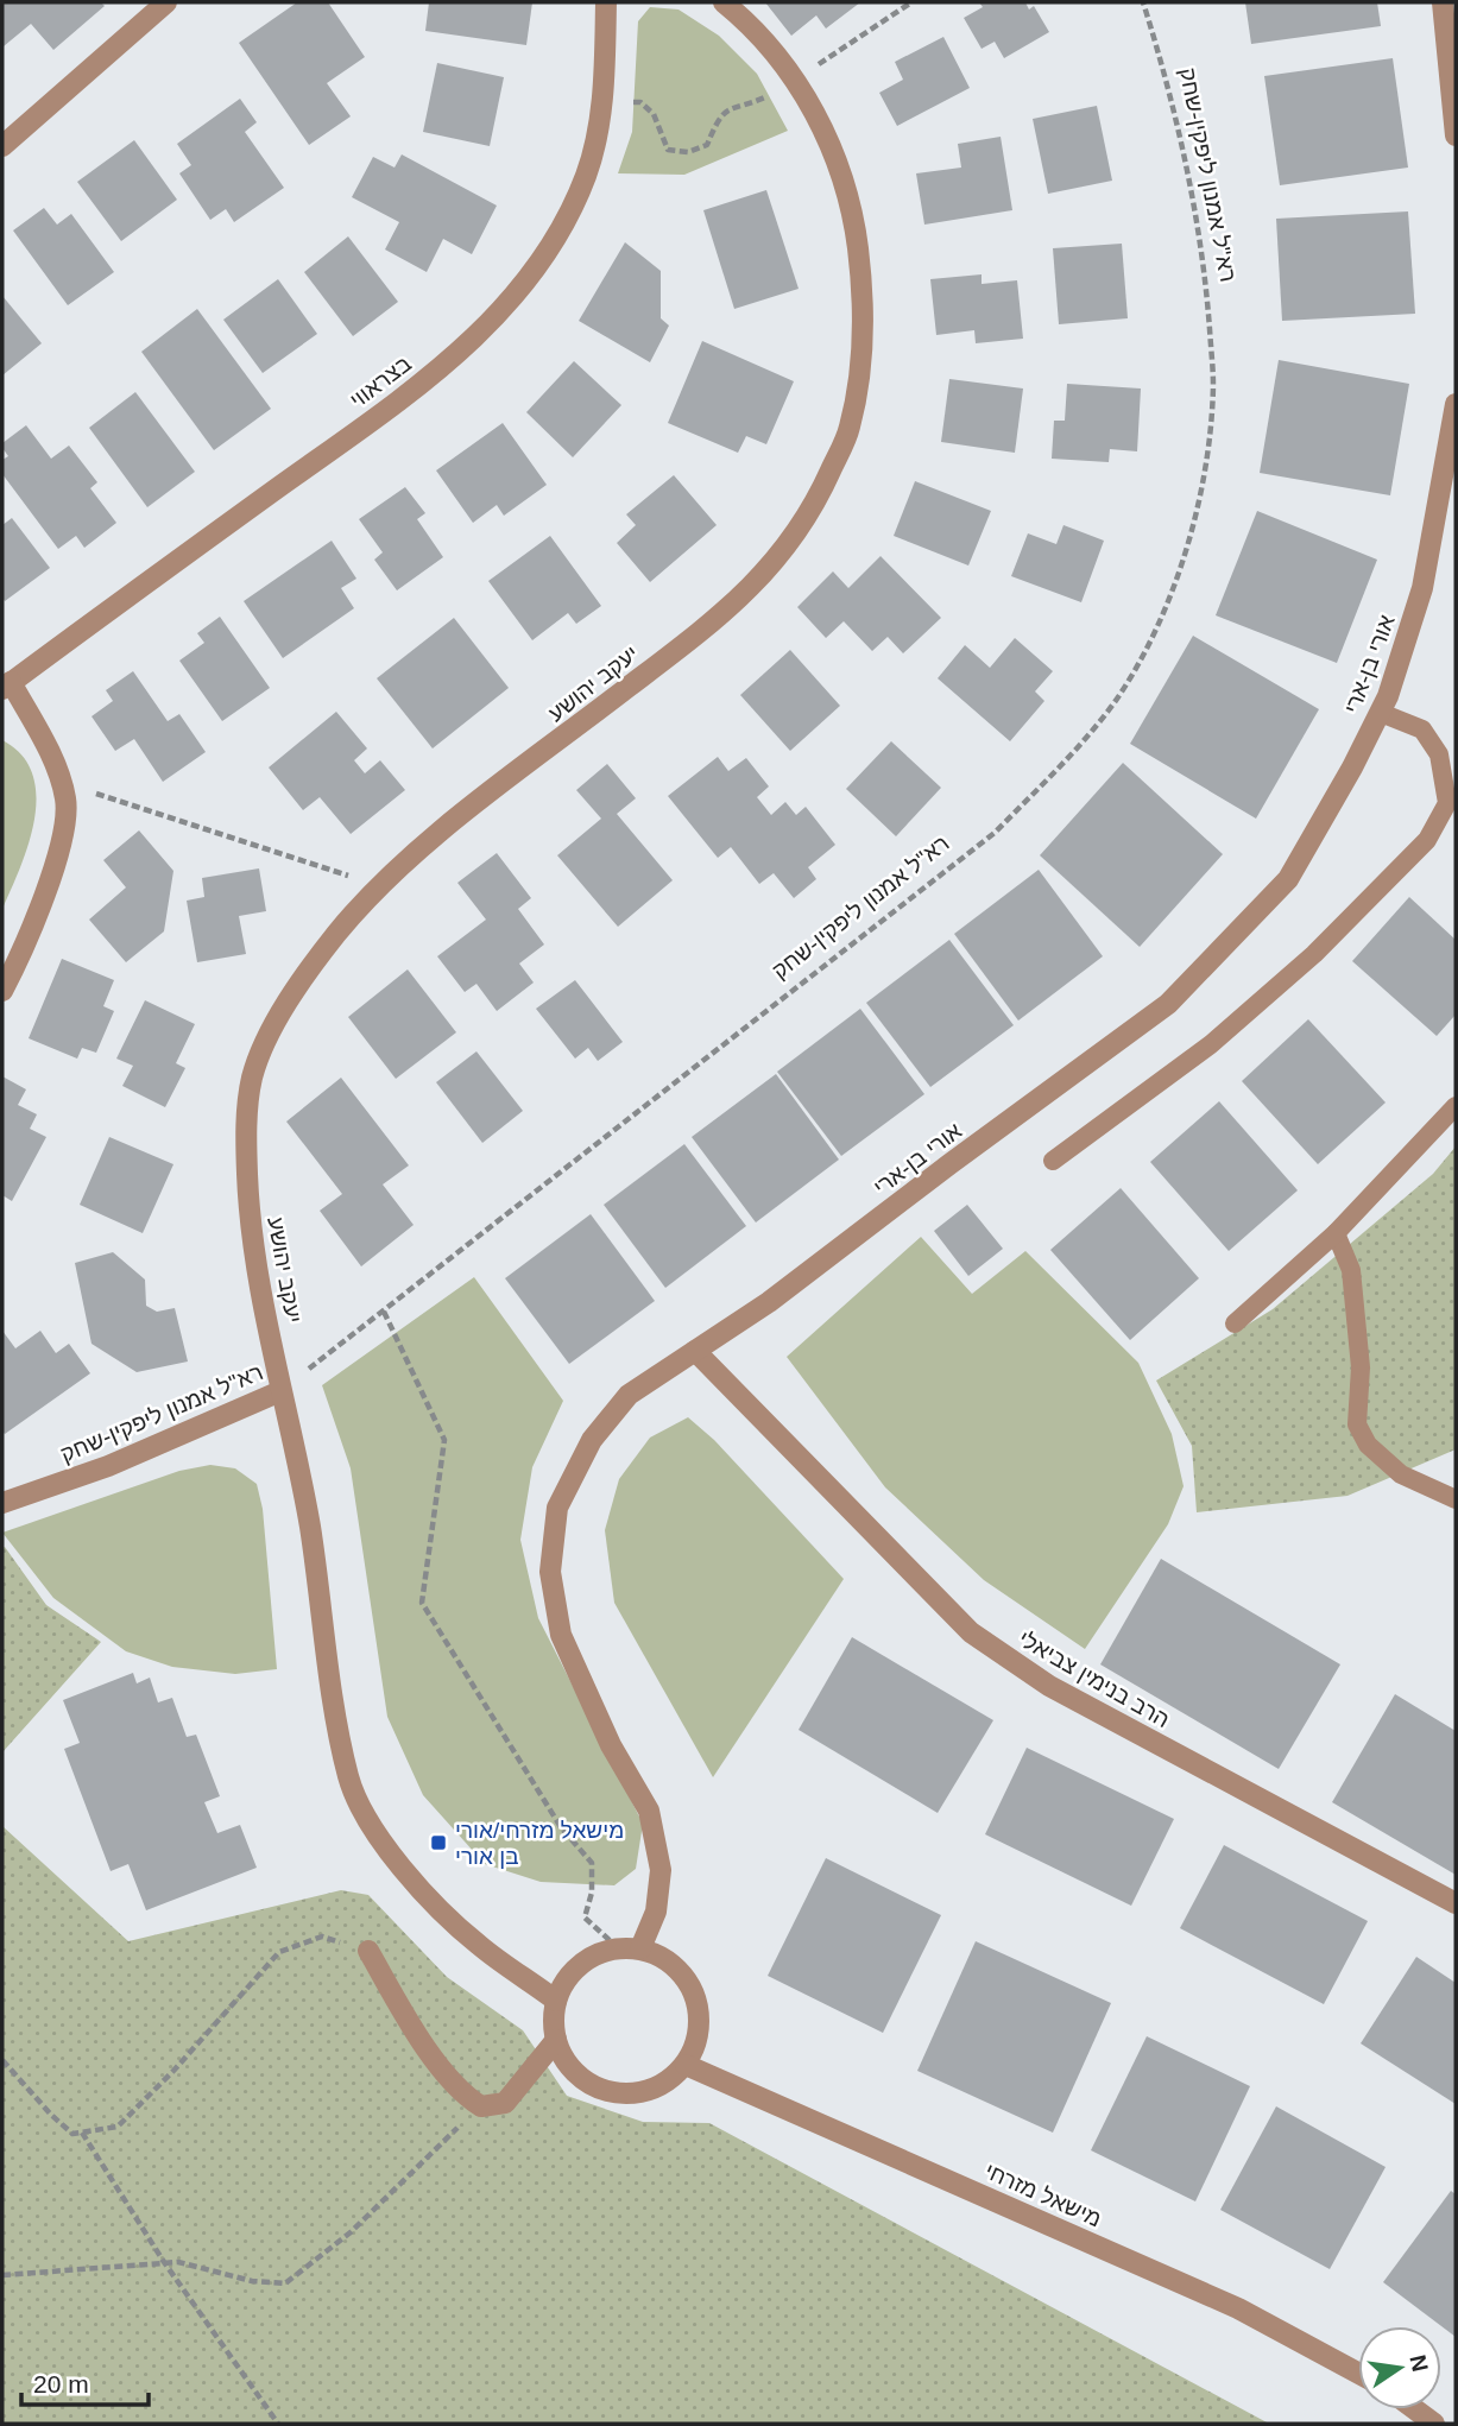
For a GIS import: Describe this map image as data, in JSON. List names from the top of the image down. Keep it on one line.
{"streets":{"street":["רא\"ל אמנון ליפקין-שחק","בצראווי","אורי בן-ארי","יעקב יהושע","הרב בנימין צביאלי","מישאל מזרחי"]},"crossings":[["רא\"ל אמנון ליפקין-שחק","יעקב יהושע"],["אורי בן-ארי","יעקב יהושע"],["אורי בן-ארי","הרב בנימין צביאלי"],["אורי בן-ארי","מישאל מזרחי"],["יעקב יהושע","מישאל מזרחי"]],"places":{"transit":["מישאל מזרחי/אורי בן אורי"]},"scale_bar":"20 m","north":"right"}
